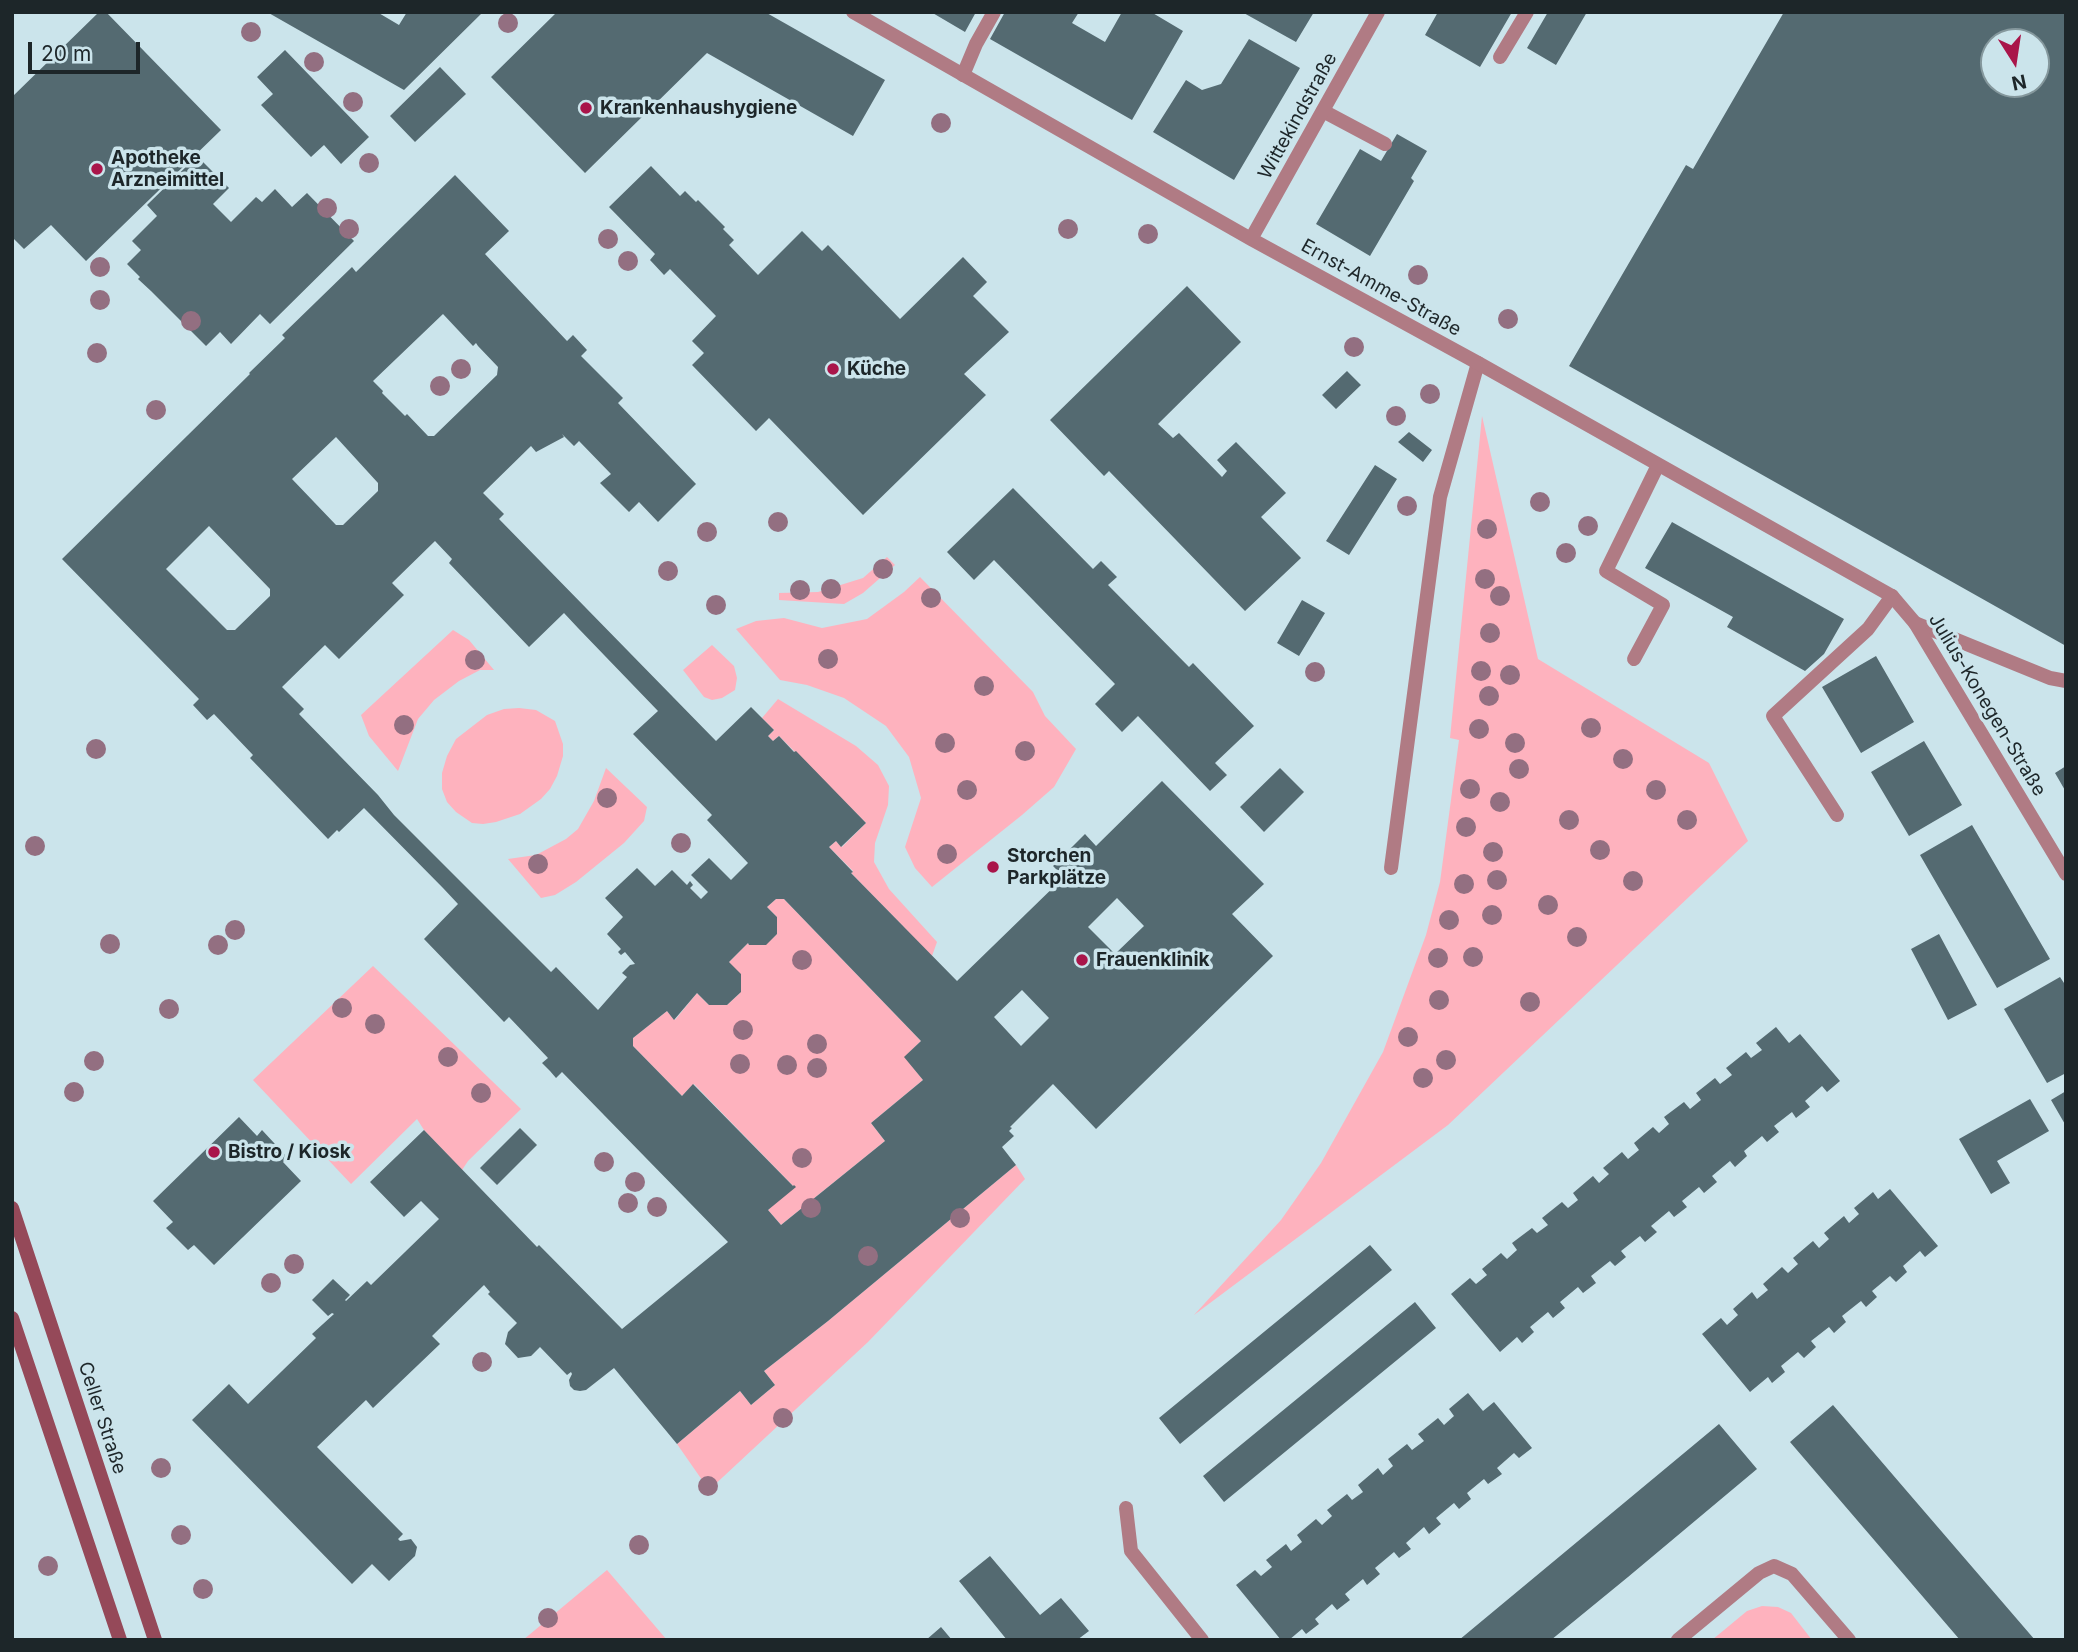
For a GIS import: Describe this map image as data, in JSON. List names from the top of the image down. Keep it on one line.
{"streets":{"main road":["Celler Straße"],"street":["Wittekindstraße","Ernst-Amme-Straße","Julius-Konegen-Straße"]},"crossings":[["Wittekindstraße","Ernst-Amme-Straße"],["Ernst-Amme-Straße","Julius-Konegen-Straße"]],"places":["Krankenhaushygiene","Apotheke Arzneimittel","Küche","Storchen Parkplätze","Frauenklinik","Bistro / Kiosk"],"scale_bar":"20 m","north":"bottom"}
